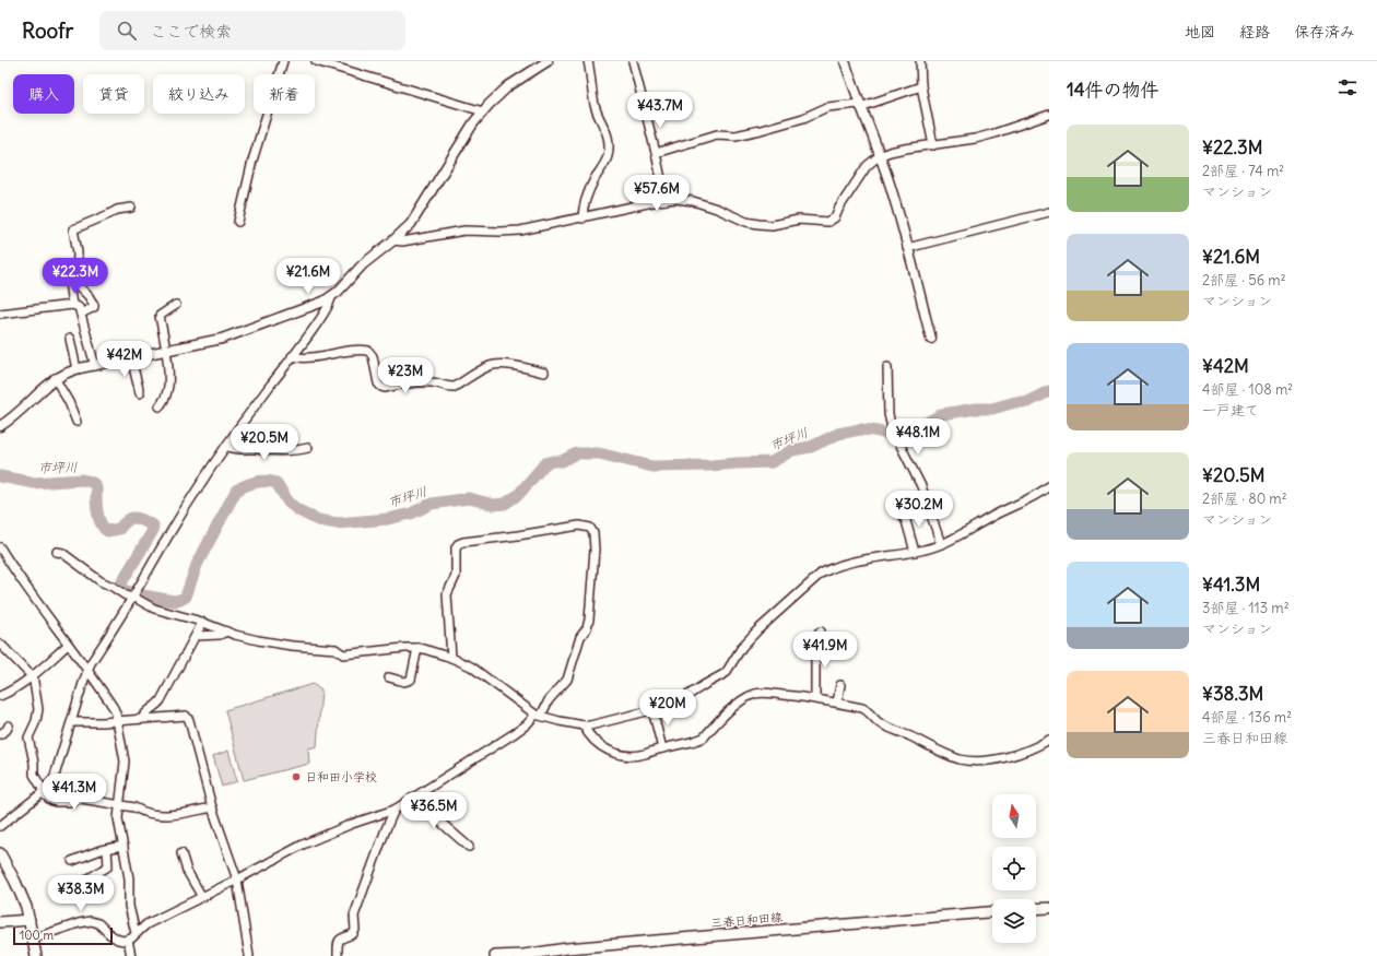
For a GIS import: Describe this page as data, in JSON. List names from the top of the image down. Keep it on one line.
{"streets":{"main road":["三春日和田線"]},"water":["市坪川"],"places":["日和田小学校"],"scale_bar":"100 m","north":"top","page":{"header":"Roofr","search":"ここで検索","nav":["地図","経路","保存済み"],"heading":"14件の物件","chip":["購入","賃貸","絞り込み","新着"],"price":["¥43.7M","¥57.6M","¥22.3M","¥21.6M","¥42M","¥23M","¥48.1M","¥20.5M","¥30.2M","¥41.9M","¥20M","¥41.3M","¥36.5M","¥38.3M"],"list":[{"name":"¥22.3M","note":"2部屋 · 74 m² · マンション"},{"name":"¥21.6M","note":"2部屋 · 56 m² · マンション"},{"name":"¥42M","note":"4部屋 · 108 m² · 一戸建て"},{"name":"¥20.5M","note":"2部屋 · 80 m² · マンション"},{"name":"¥41.3M","note":"3部屋 · 113 m² · マンション"},{"name":"¥38.3M","note":"4部屋 · 136 m² · 三春日和田線"}],"scale":"100 m"}}
